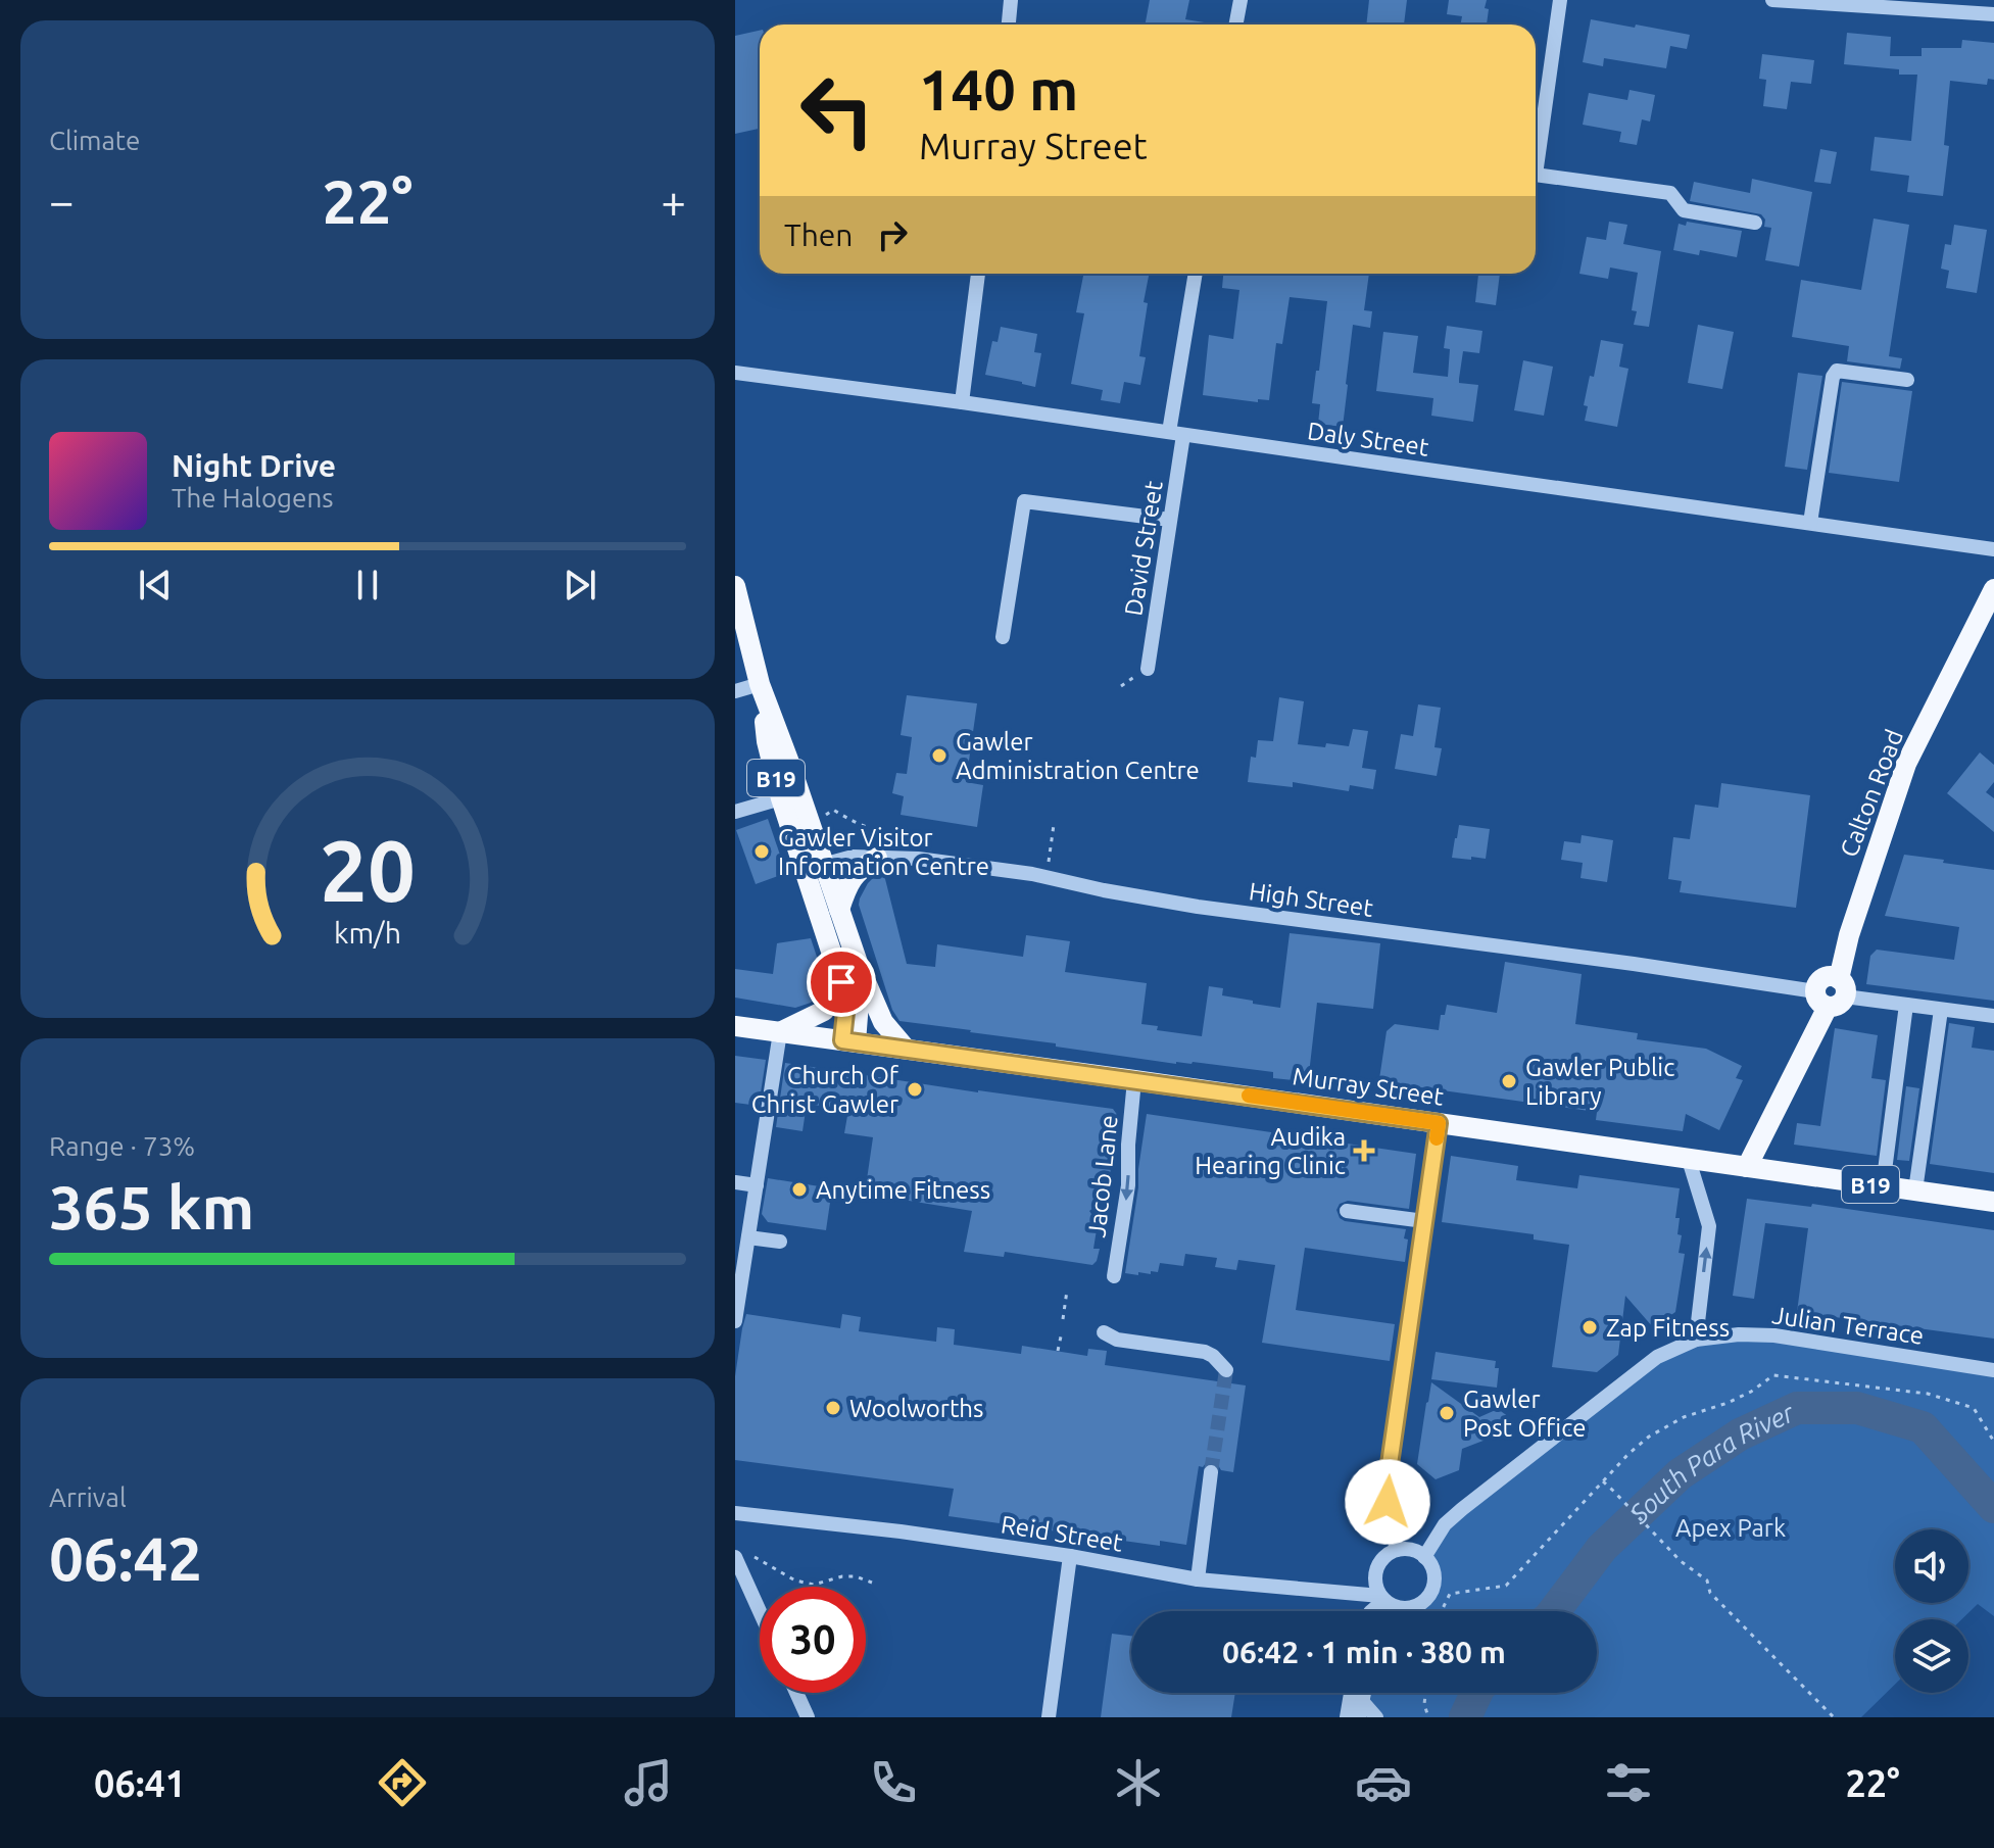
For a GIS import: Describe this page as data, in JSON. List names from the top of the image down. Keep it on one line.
{"streets":{"main road":["B19","Calton Road","Murray Street"],"street":["Daly Street","David Street","High Street","Jacob Lane","Julian Terrace","Reid Street"]},"crossings":[["Daly Street","David Street"],["B19","High Street"],["B19","Murray Street"],["Calton Road","High Street"],["Calton Road","Murray Street"],["Murray Street","Jacob Lane"]],"one_way":["Jacob Lane"],"water":["South Para River"],"parks":["Apex Park"],"places":{"other":["Gawler Administration Centre","Gawler Visitor Information Centre","Gawler Public Library","Church Of Christ Gawler","Anytime Fitness","Zap Fitness","Woolworths","Gawler Post Office"],"health":["Audika Hearing Clinic"]},"page":{"tile":["Climate",["Range · 73%","365 km"],["Arrival","06:42"]],"turn":["140 m","Murray Street"],"heat":["−","22°","+"],"then":"Then","song":["Night Drive","The Halogens"],"limit":"30","trip":"06:42 · 1 min · 380 m","tabs":["06:41","22°"],"gauge":["20","km/h"]}}
